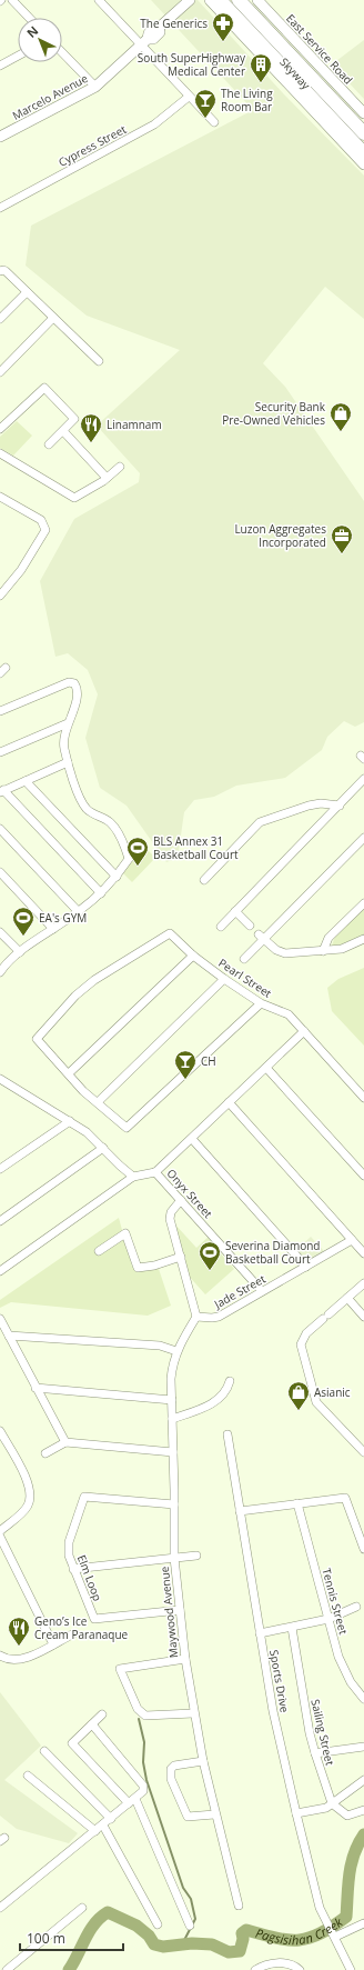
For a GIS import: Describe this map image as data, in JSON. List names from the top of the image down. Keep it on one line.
{"streets":{"highway":["Skyway"],"main road":["East Service Road","Marcelo Avenue"],"street":["Cypress Street","Pearl Street","Onyx Street","Jade Street","Elm Loop","Tennis Street","Maywood Avenue","Sports Drive","Sailing Street"]},"crossings":[["Onyx Street","Jade Street"],["Jade Street","Maywood Avenue"],["Elm Loop","Maywood Avenue"]],"water":["Pagsisihan Creek"],"places":{"pharmacy":["The Generics"],"building":["South SuperHighway Medical Center"],"bar":["The Living Room Bar","CH"],"shop":["Security Bank Pre-Owned Vehicles","Asianic"],"restaurant":["Linamnam","Geno’s Ice Cream Paranaque"],"office":["Luzon Aggregates Incorporated"],"sports":["BLS Annex 31 Basketball Court","EA's GYM","Severina Diamond Basketball Court"]},"scale_bar":"100 m","north":"top left"}
